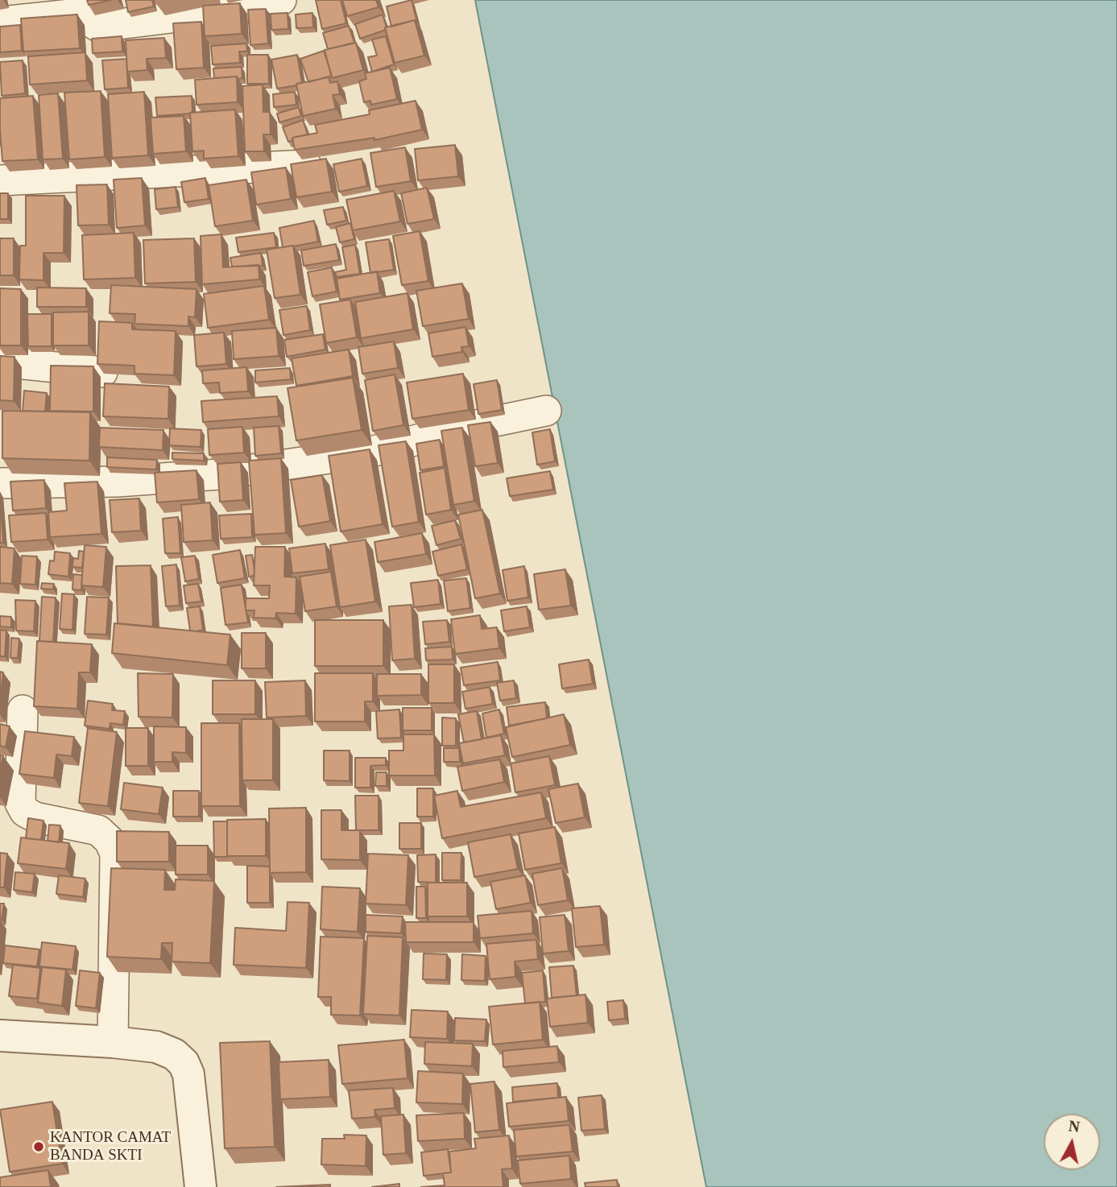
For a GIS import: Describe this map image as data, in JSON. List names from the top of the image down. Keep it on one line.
{"places":["KANTOR CAMAT BANDA SKTI"],"north":"top"}
